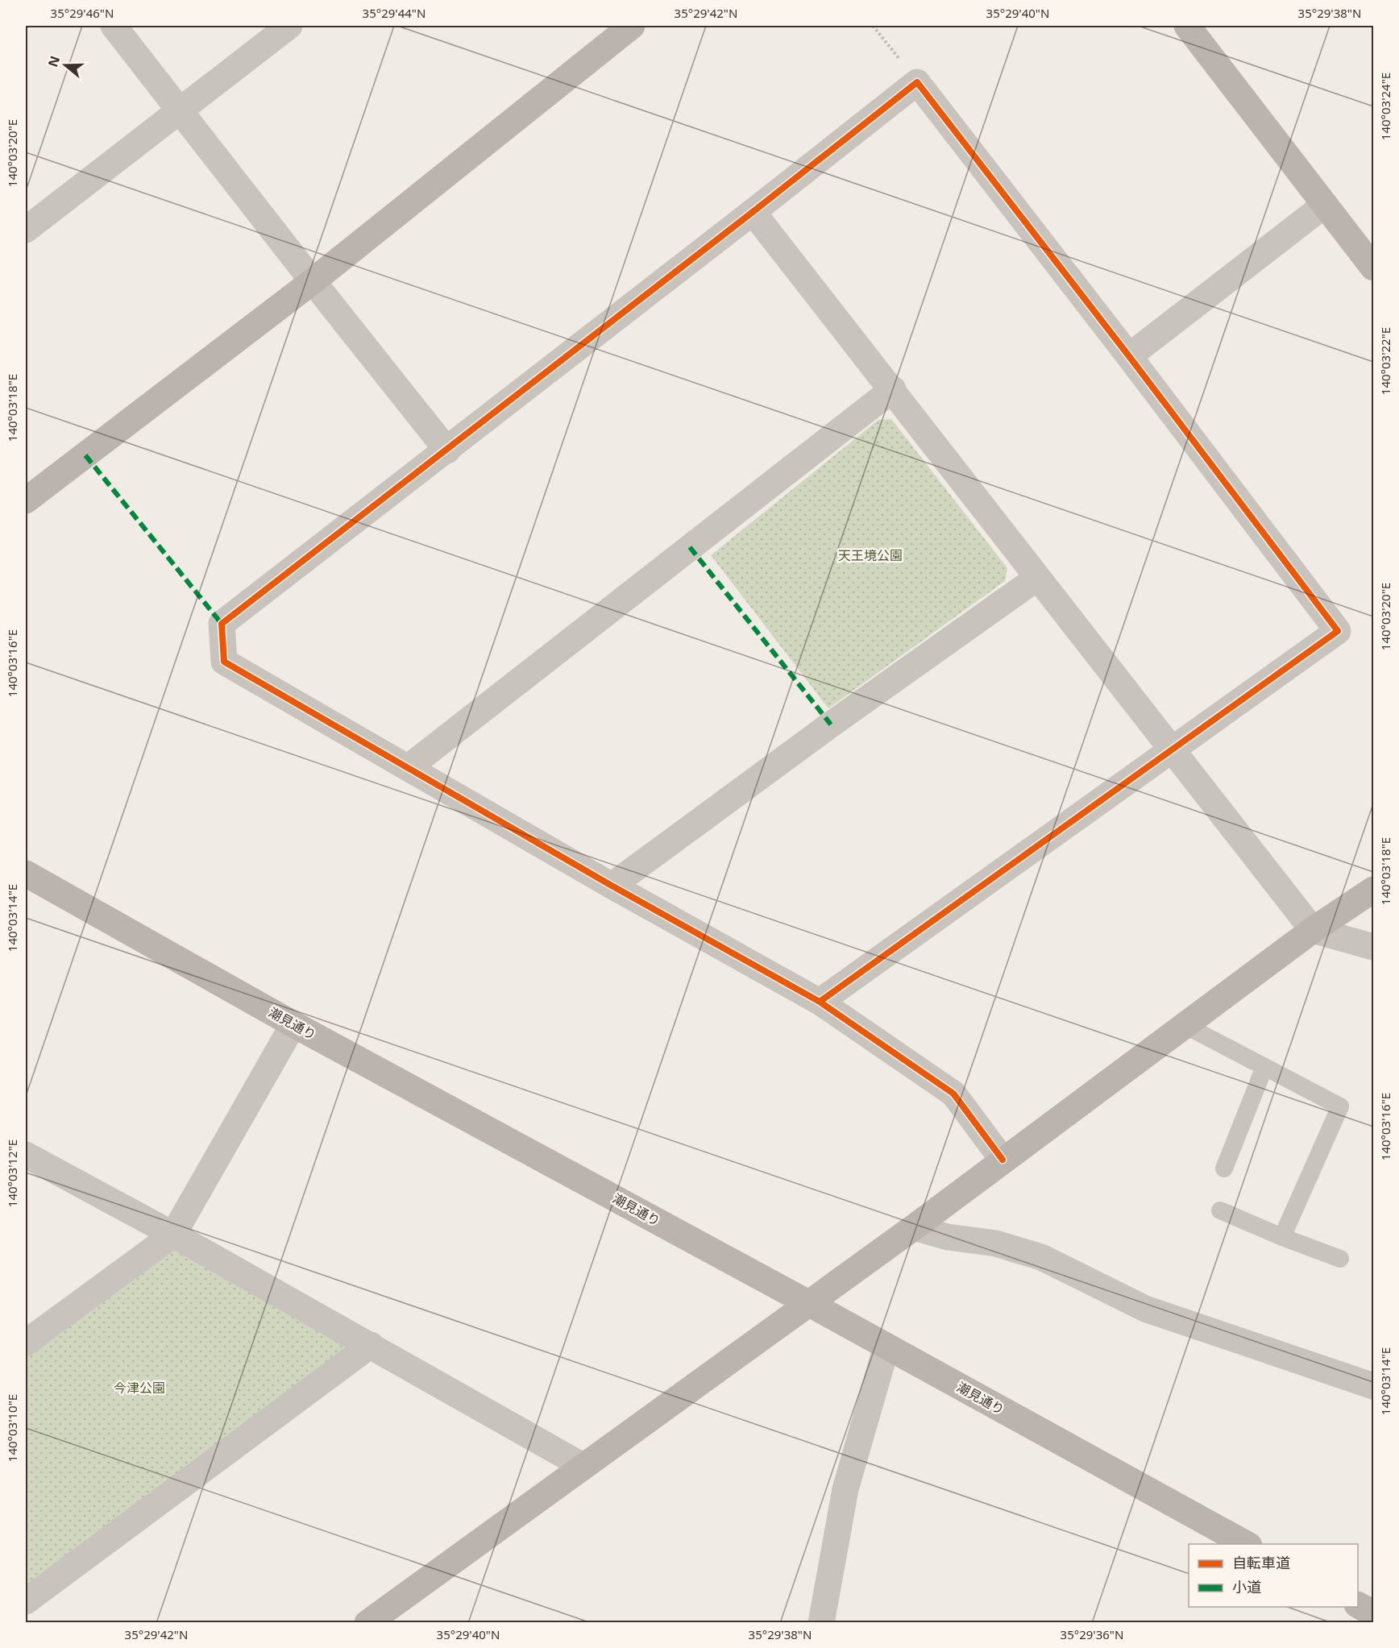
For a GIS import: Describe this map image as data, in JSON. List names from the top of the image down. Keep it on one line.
{"streets":{"street":["潮見通り"]},"parks":["天王境公園","今津公園"],"legend":["自転車道","小道"],"north":"left","coordinates":["35°29'46\"N","35°29'44\"N","35°29'42\"N","35°29'40\"N","35°29'38\"N","140°03'24\"E","140°03'20\"E","140°03'22\"E","140°03'18\"E","140°03'16\"E","140°03'14\"E","140°03'12\"E","140°03'10\"E","35°29'36\"N"]}
